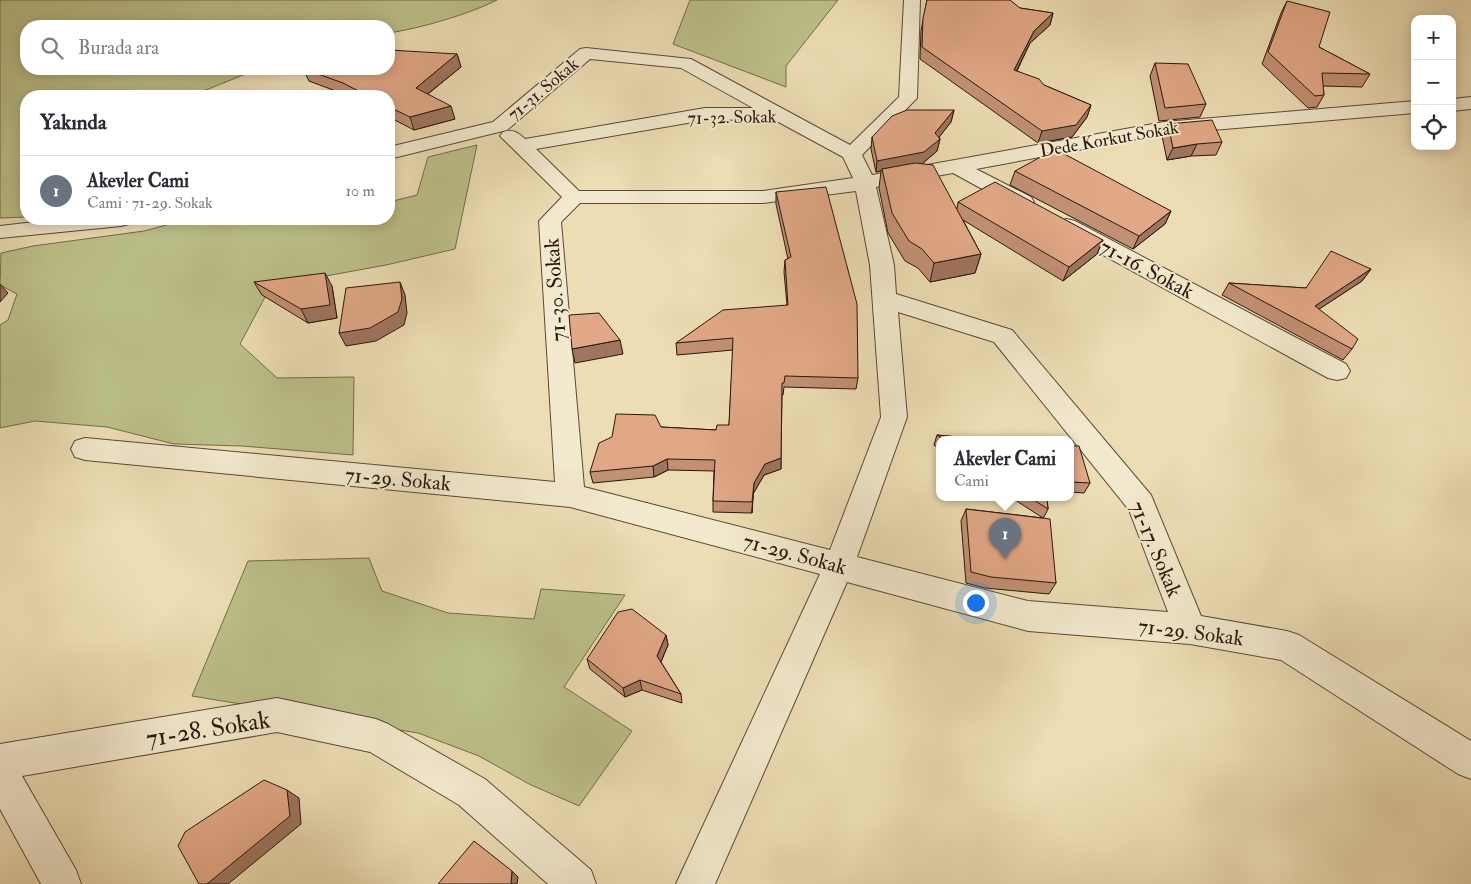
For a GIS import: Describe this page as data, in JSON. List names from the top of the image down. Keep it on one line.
{"streets":{"street":["71-31. Sokak","71-32. Sokak","Dede Korkut Sokak","71-16. Sokak","71-30. Sokak","71-29. Sokak","71-17. Sokak","71-28. Sokak"]},"crossings":[["71-31. Sokak","71-32. Sokak"],["Dede Korkut Sokak","71-16. Sokak"],["71-30. Sokak","71-29. Sokak"],["71-29. Sokak","71-17. Sokak"]],"page":{"map_buttons":["+","−"],"search":"Burada ara","heading":"Yakında","list":[{"mark":"1","name":"Akevler Cami","note":"Cami · 71-29. Sokak","value":"10 m"}],"popup":["Akevler Cami","Cami"],"pins":"1"}}
